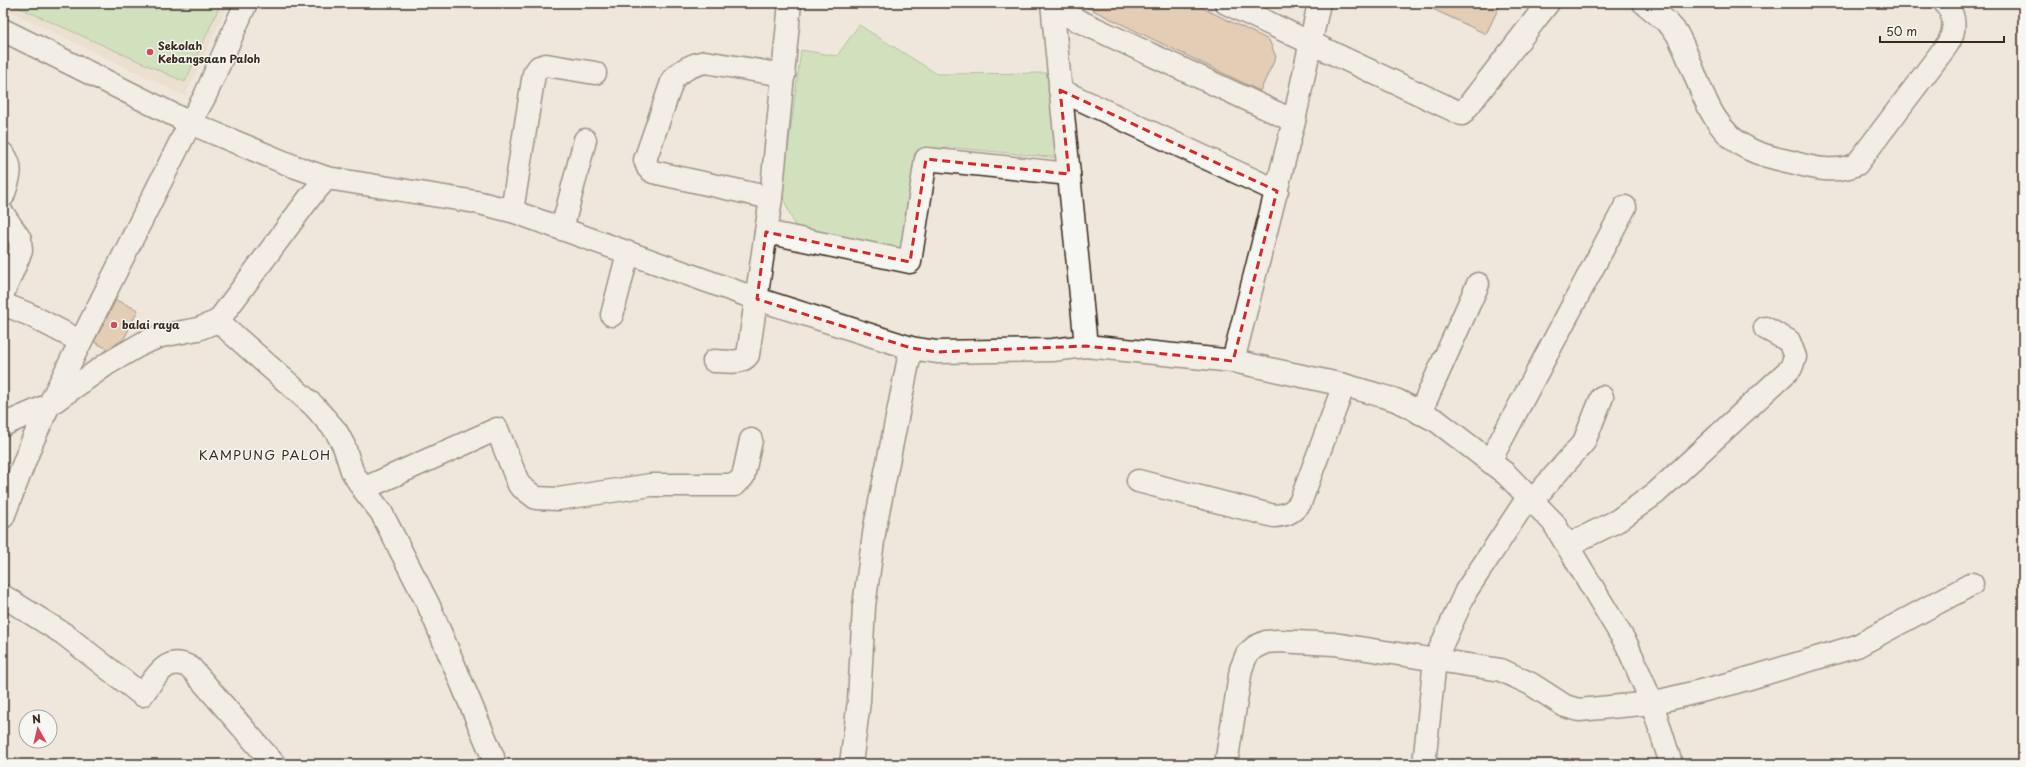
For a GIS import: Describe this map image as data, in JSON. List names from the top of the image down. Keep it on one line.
{"districts":["KAMPUNG PALOH"],"places":["Sekolah Kebangsaan Paloh","balai raya"],"scale_bar":"50 m","north":"top"}
